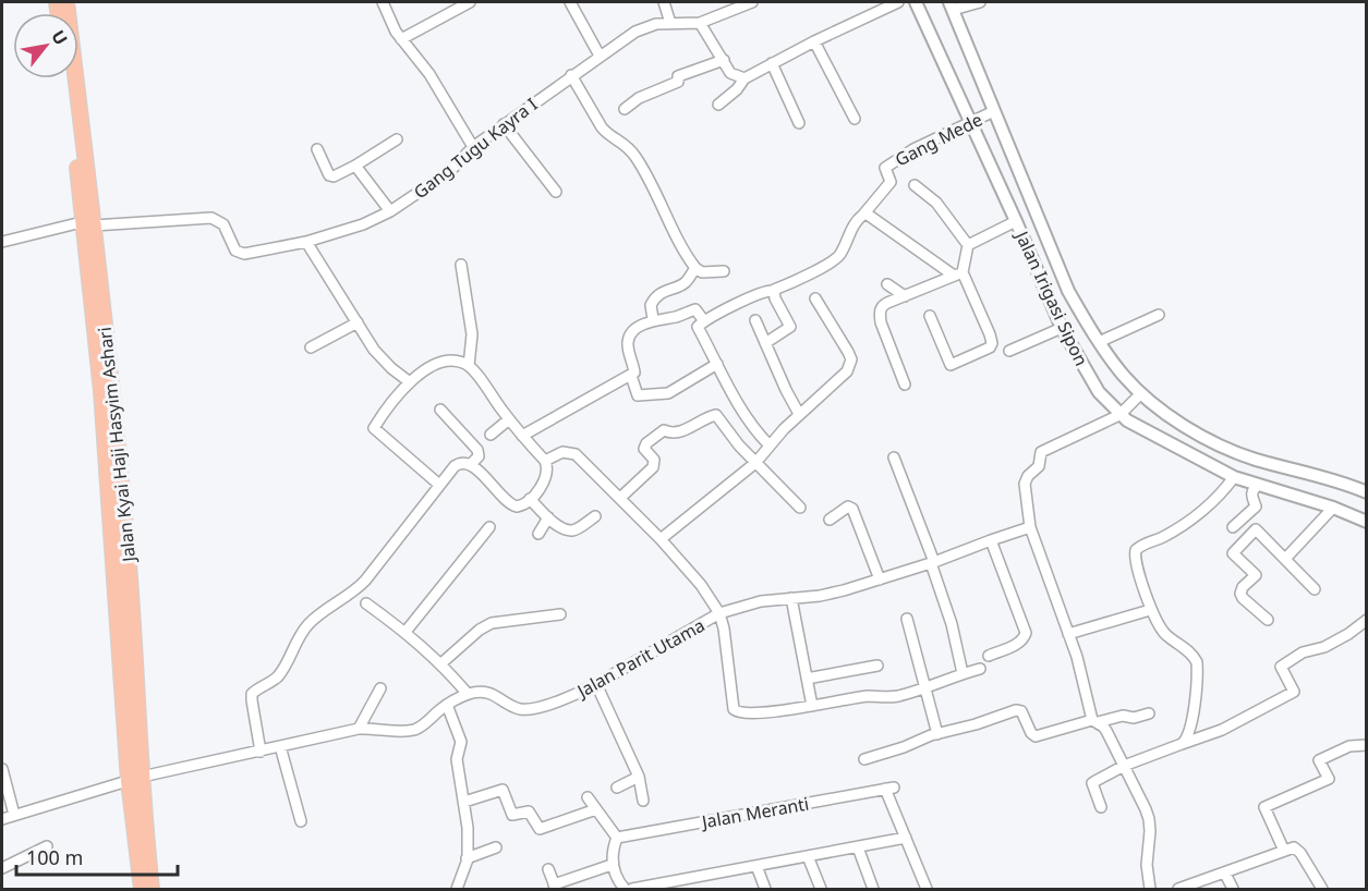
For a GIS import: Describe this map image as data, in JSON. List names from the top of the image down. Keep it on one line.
{"streets":{"main road":["Jalan Kyai Haji Hasyim Ashari"],"street":["Gang Mede","Gang Tugu Kayra I","Jalan Irigasi Sipon","Jalan Parit Utama","Jalan Meranti"]},"crossings":[["Gang Mede","Jalan Irigasi Sipon"],["Gang Tugu Kayra I","Jalan Kyai Haji Hasyim Ashari"]],"scale_bar":"100 m","north":"top right"}
